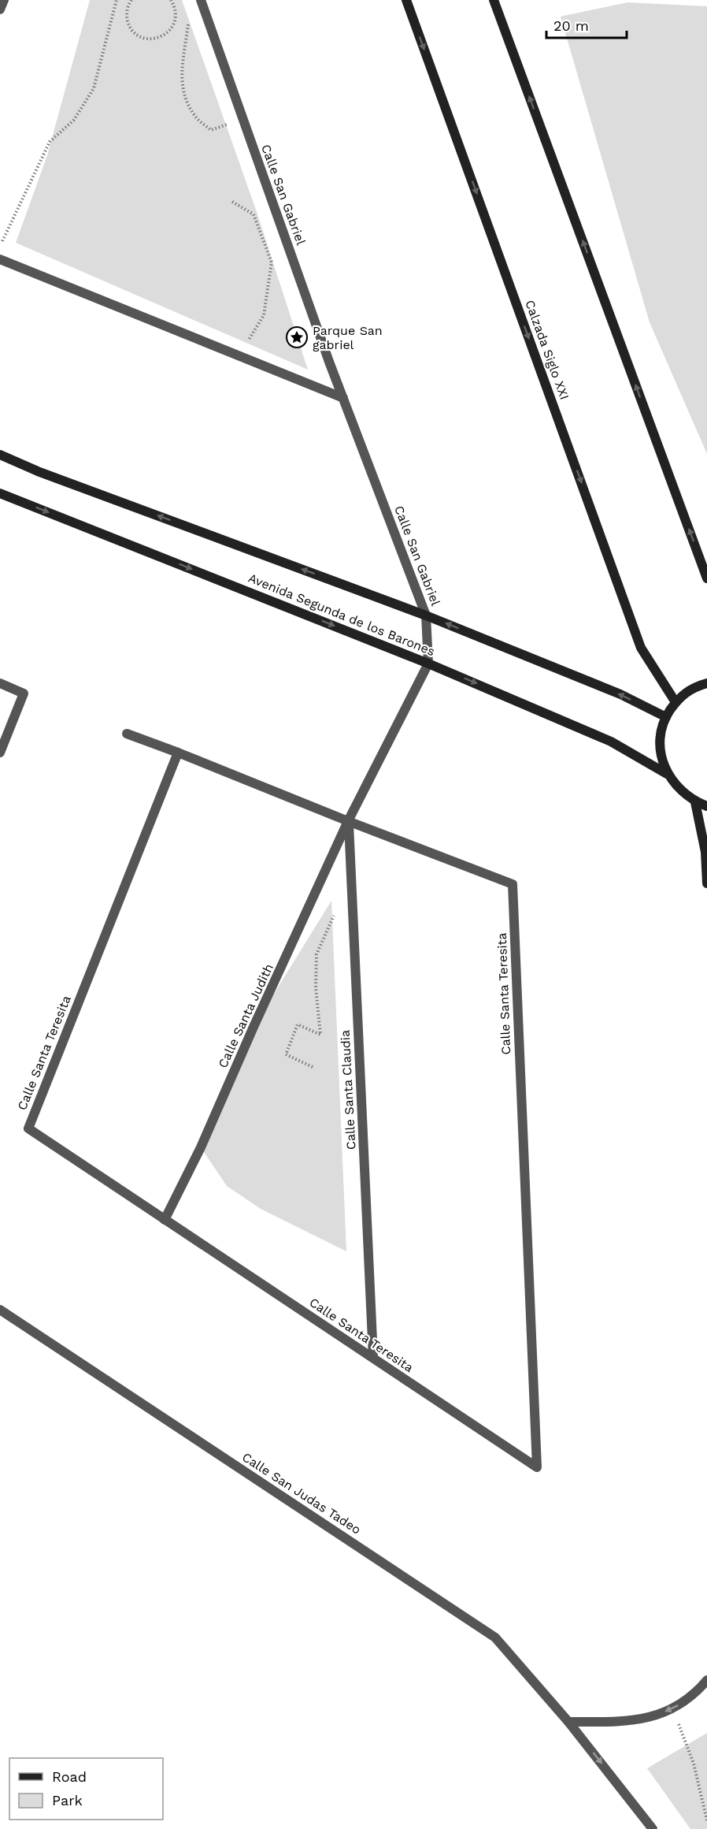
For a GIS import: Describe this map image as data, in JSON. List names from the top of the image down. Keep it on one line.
{"streets":{"main road":["Calzada Siglo XXI","Avenida Segunda de los Barones"],"street":["Calle San Gabriel","Calle Santa Teresita","Calle Santa Judith","Calle Santa Claudia","Calle San Judas Tadeo"]},"crossings":[["Calle San Gabriel","Avenida Segunda de los Barones"],["Calle San Gabriel","Calle Santa Judith"],["Avenida Segunda de los Barones","Calle Santa Judith"],["Calle Santa Teresita","Calle Santa Judith"],["Calle Santa Teresita","Calle Santa Claudia"],["Calle Santa Judith","Calle Santa Claudia"]],"places":{"place":["Parque San gabriel"]},"legend":["Road","Park"],"scale_bar":"20 m"}
